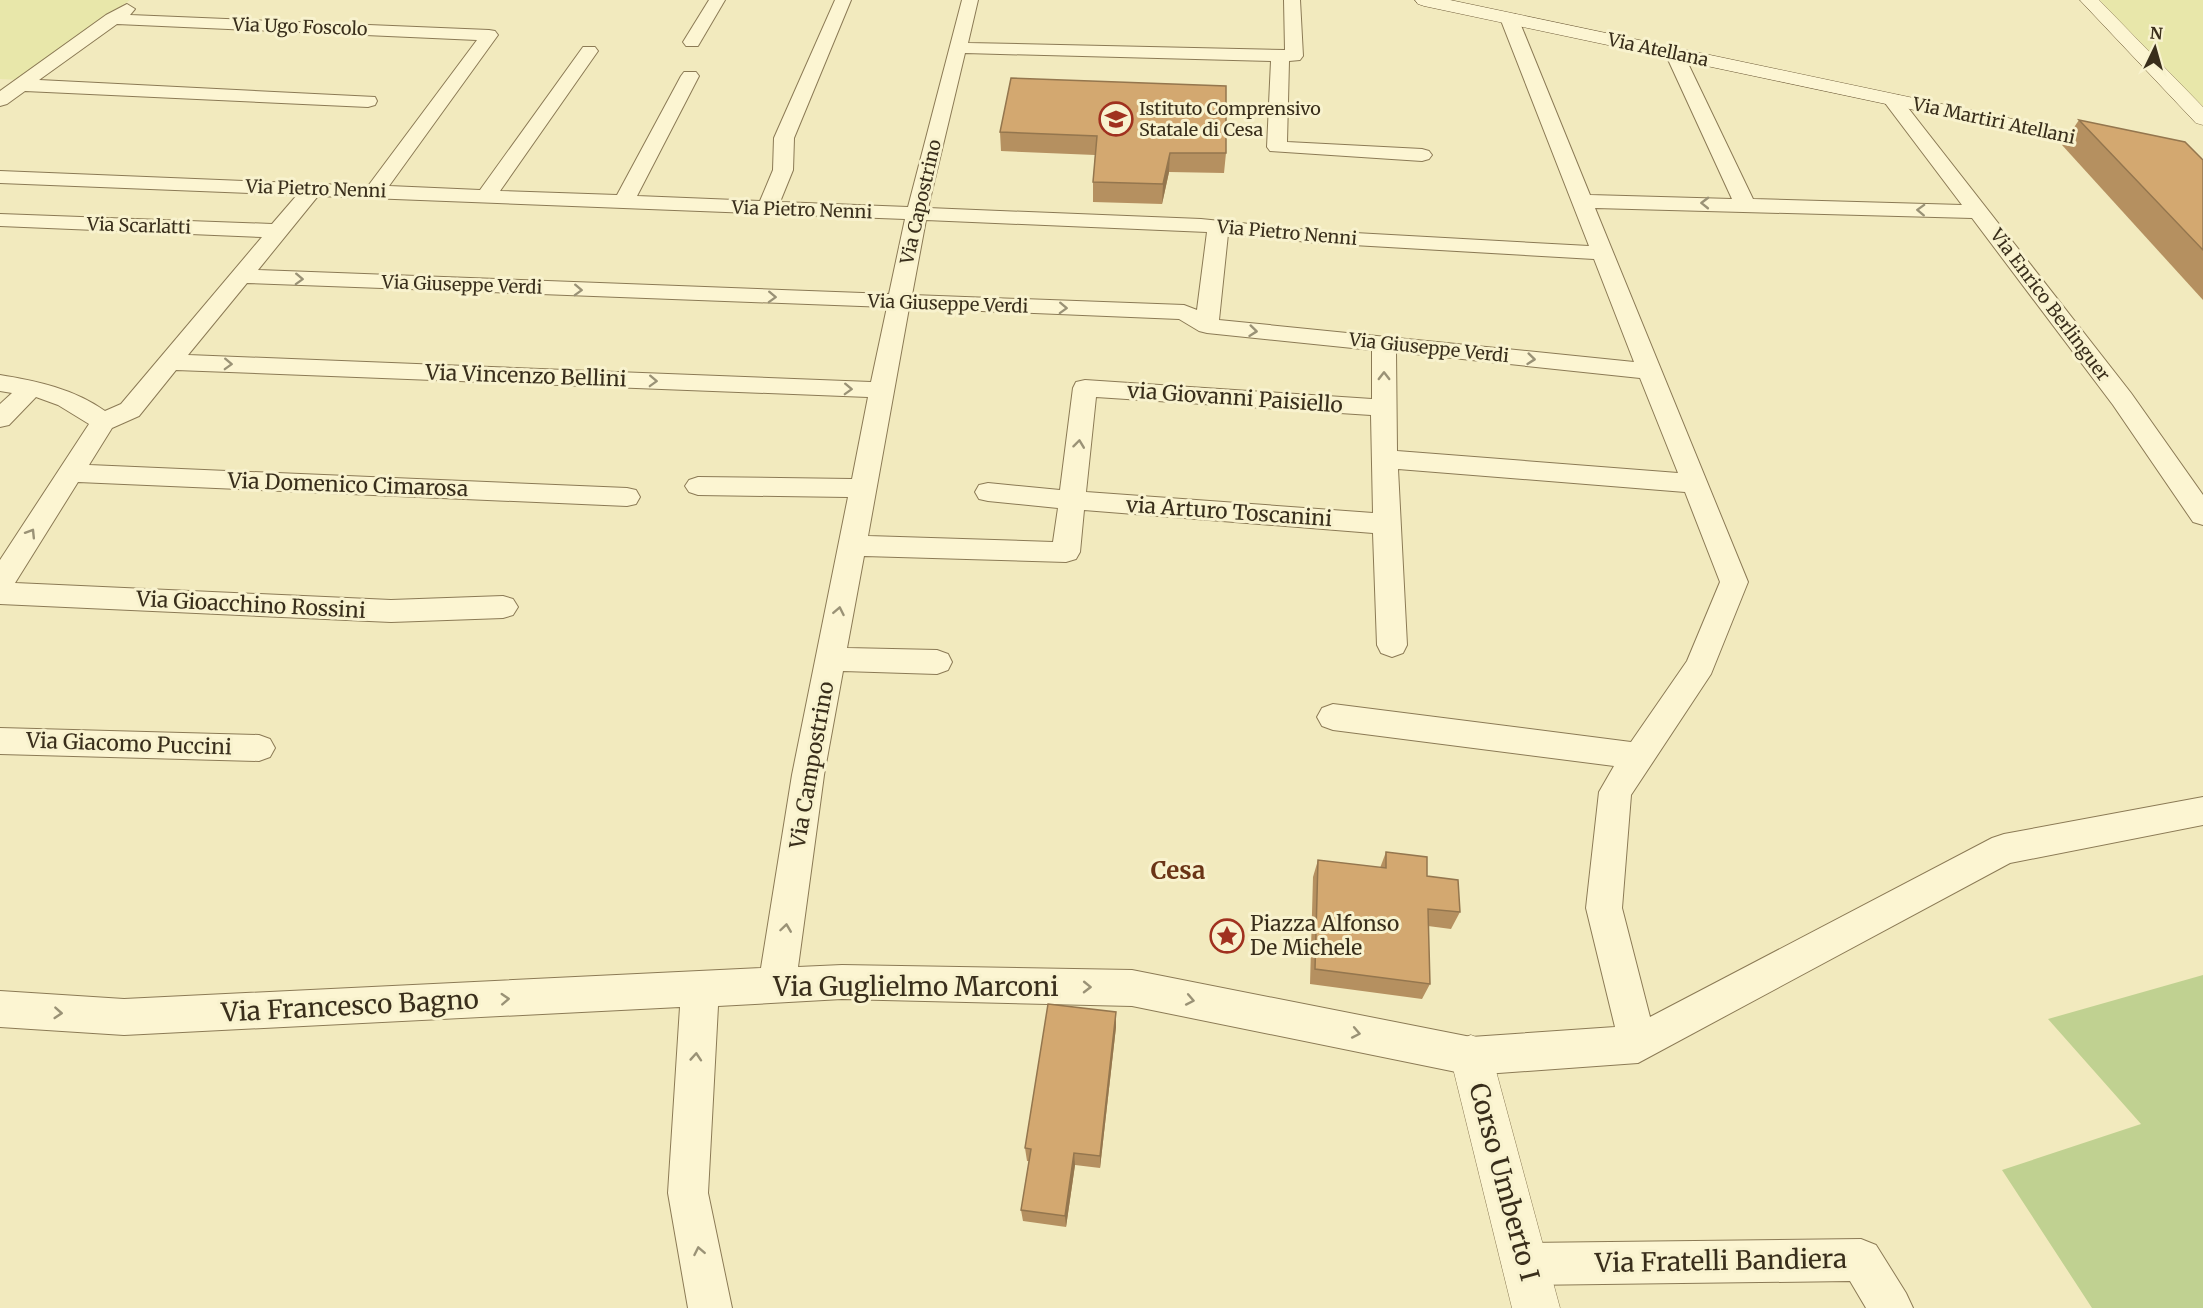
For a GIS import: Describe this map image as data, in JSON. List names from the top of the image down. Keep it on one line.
{"streets":{"main road":["Via Atellana","Via Martiri Atellani","Corso Umberto I"],"street":["Via Ugo Foscolo","Via Pietro Nenni","Via Capostrino","Via Scarlatti","Via Giuseppe Verdi","Via Enrico Berlinguer","Via Vincenzo Bellini","via Giovanni Paisiello","Via Domenico Cimarosa","via Arturo Toscanini","Via Gioacchino Rossini","Via Giacomo Puccini","Via Campostrino","Via Guglielmo Marconi","Via Francesco Bagno","Via Fratelli Bandiera"]},"crossings":[["Via Ugo Foscolo","Via Pietro Nenni"],["Via Atellana","Via Martiri Atellani"],["Via Atellana","Via Enrico Berlinguer"],["Via Martiri Atellani","Via Enrico Berlinguer"],["Via Pietro Nenni","Via Capostrino"],["Via Capostrino","Via Giuseppe Verdi"],["Via Capostrino","Via Vincenzo Bellini"],["Via Capostrino","Via Campostrino"],["via Giovanni Paisiello","via Arturo Toscanini"],["Via Campostrino","Via Guglielmo Marconi"],["Via Guglielmo Marconi","Via Francesco Bagno"],["Via Guglielmo Marconi","Corso Umberto I"],["Corso Umberto I","Via Fratelli Bandiera"]],"one_way":["Via Campostrino","Via Guglielmo Marconi","Via Francesco Bagno"],"districts":["Cesa"],"places":{"school or university":["Istituto Comprensivo Statale di Cesa"],"place":["Piazza Alfonso De Michele"]},"north":"top"}
